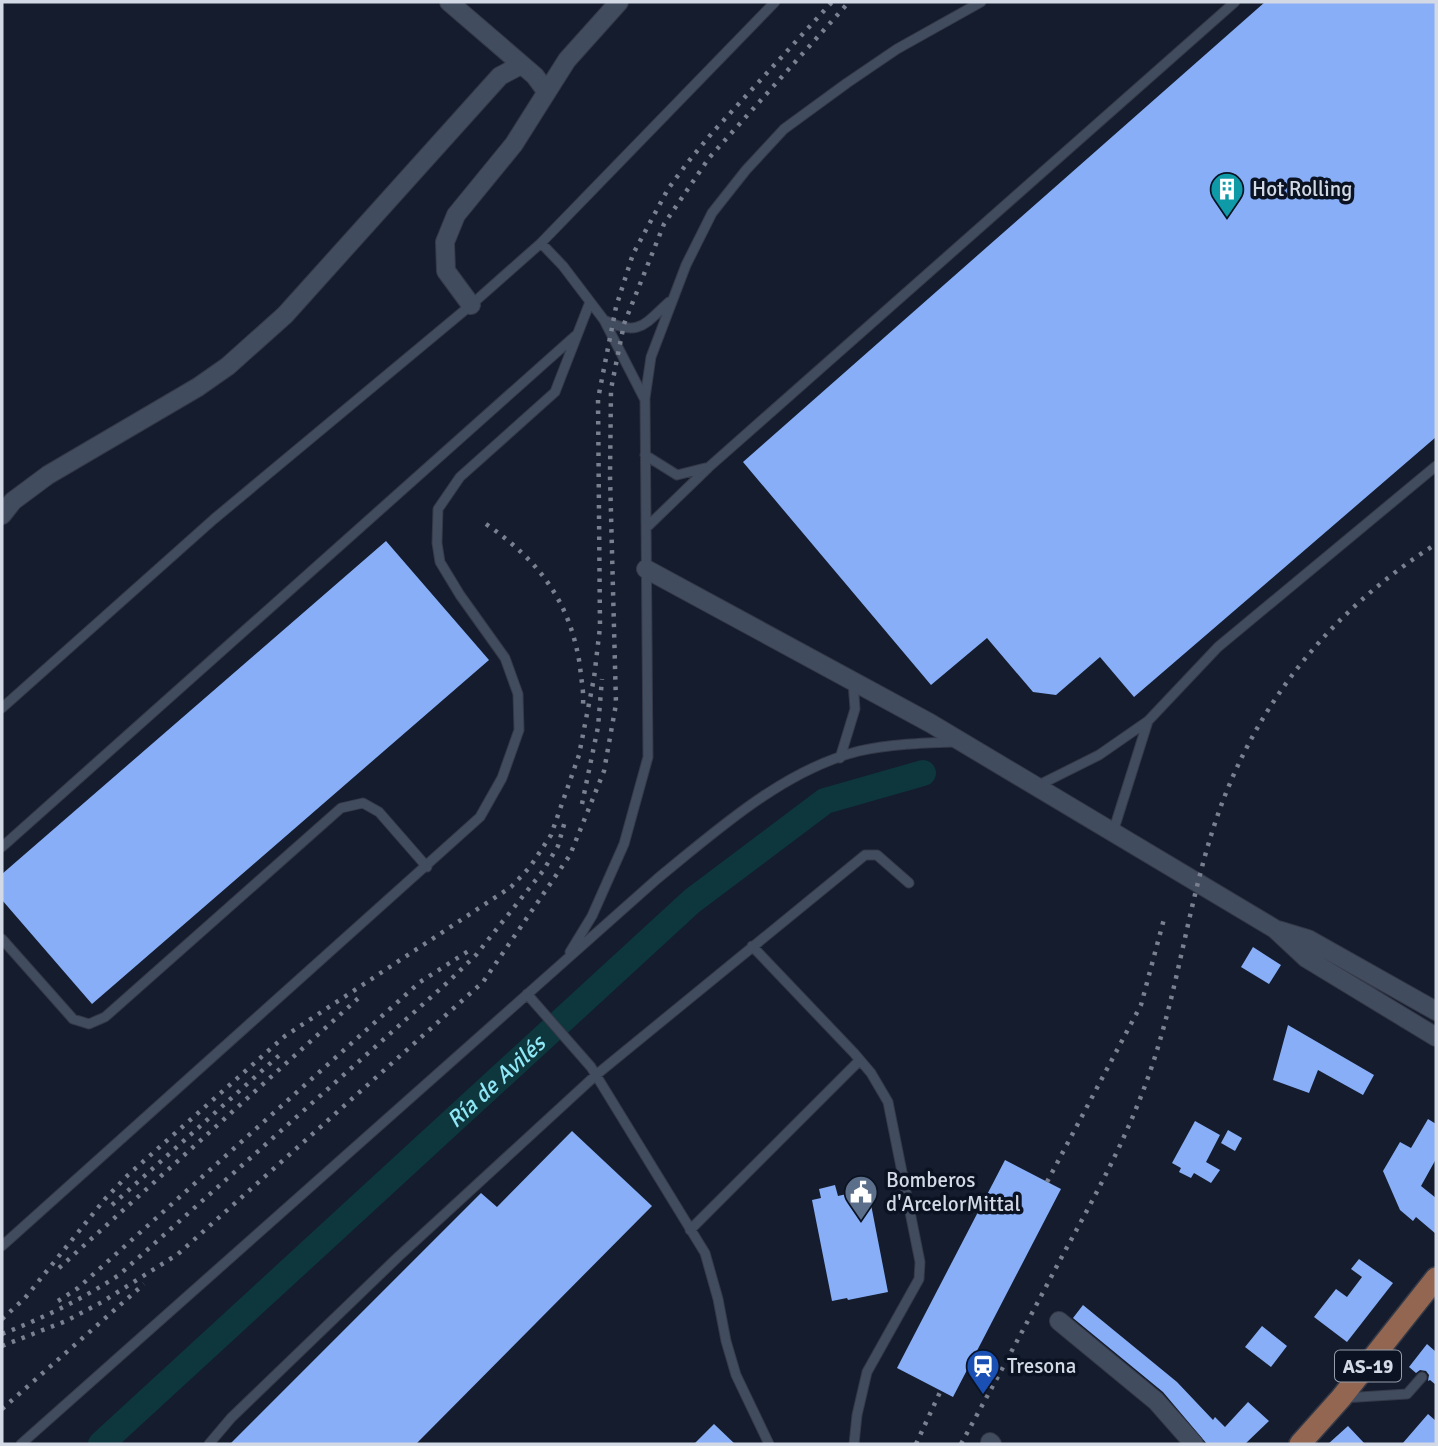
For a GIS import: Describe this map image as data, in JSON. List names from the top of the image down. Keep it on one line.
{"streets":{"main road":["AS-19"]},"water":["Ría de Avilés"],"places":{"building":["Hot Rolling"],"public building":["Bomberos d'ArcelorMittal"],"station":["Tresona"]}}
